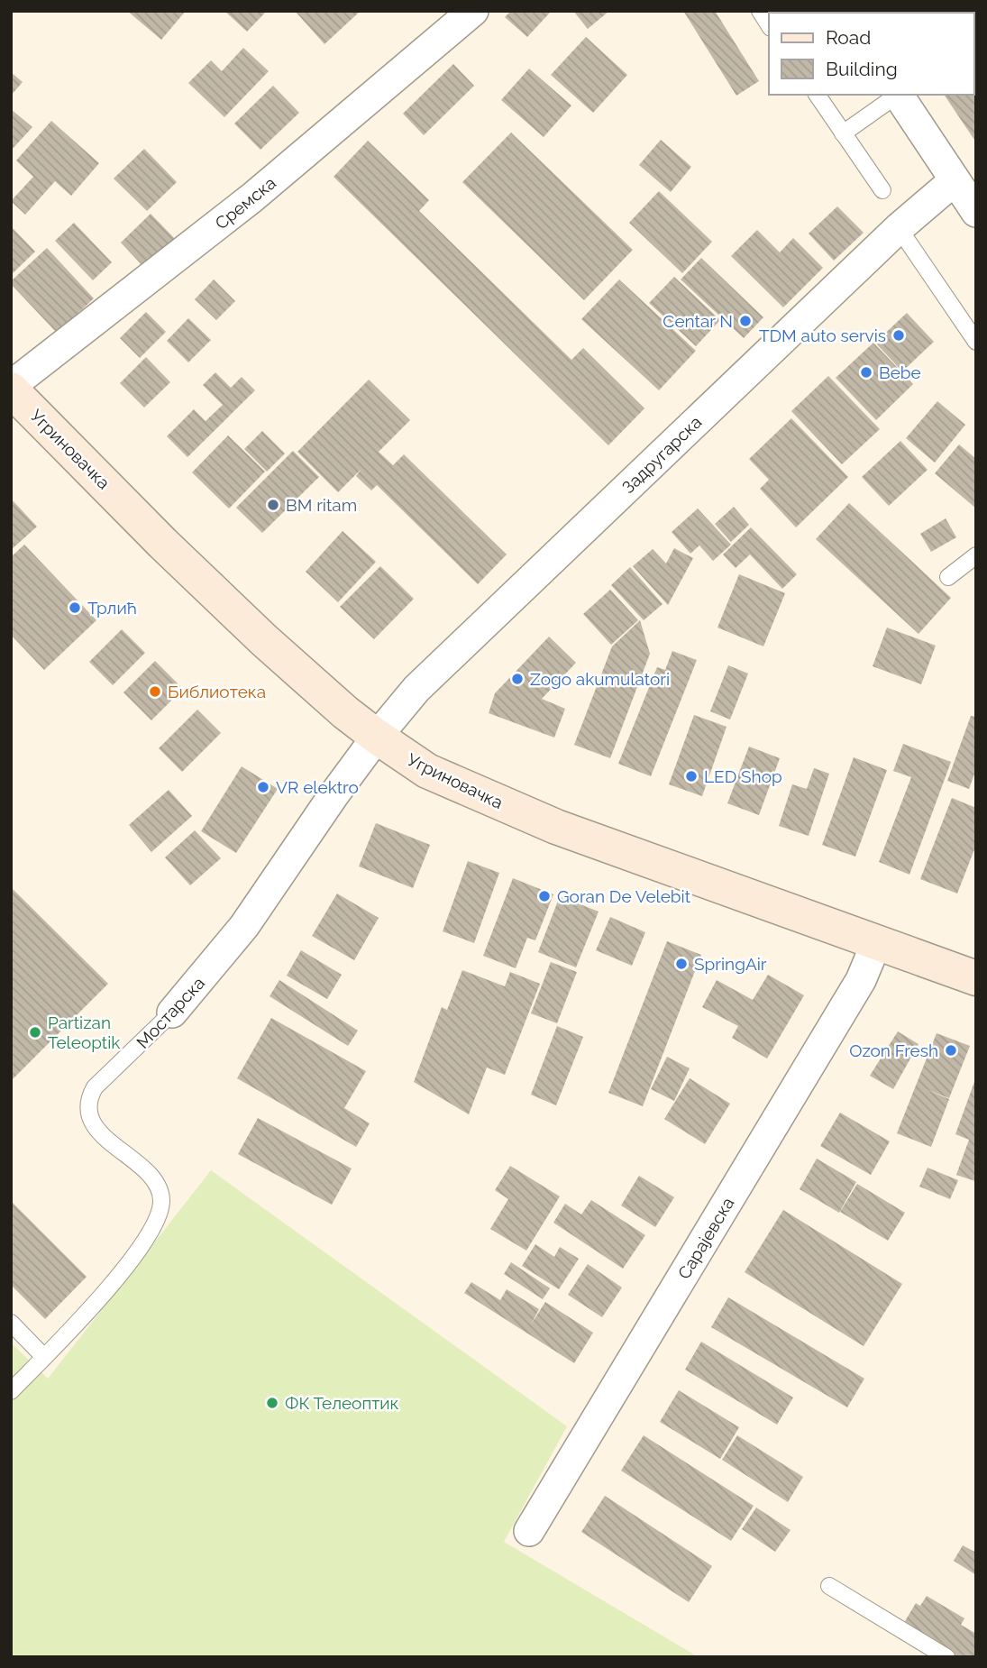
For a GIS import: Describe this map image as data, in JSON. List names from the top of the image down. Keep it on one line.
{"streets":{"main road":["Угриновачка"],"street":["Сремска","Задругарска","Мостарска","Сарајевска"]},"crossings":[["Сремска","Угриновачка"],["Угриновачка","Задругарска"],["Угриновачка","Мостарска"],["Угриновачка","Сарајевска"],["Задругарска","Мостарска"]],"places":["Centar N","TDM auto servis","Bebe","BM ritam","Трлић","Zogo akumulatori","Библиотека","LED Shop","VR elektro","Goran De Velebit","SpringAir","Partizan Teleoptik","Ozon Fresh","ФК Телеоптик"],"legend":["Road","Building"]}
